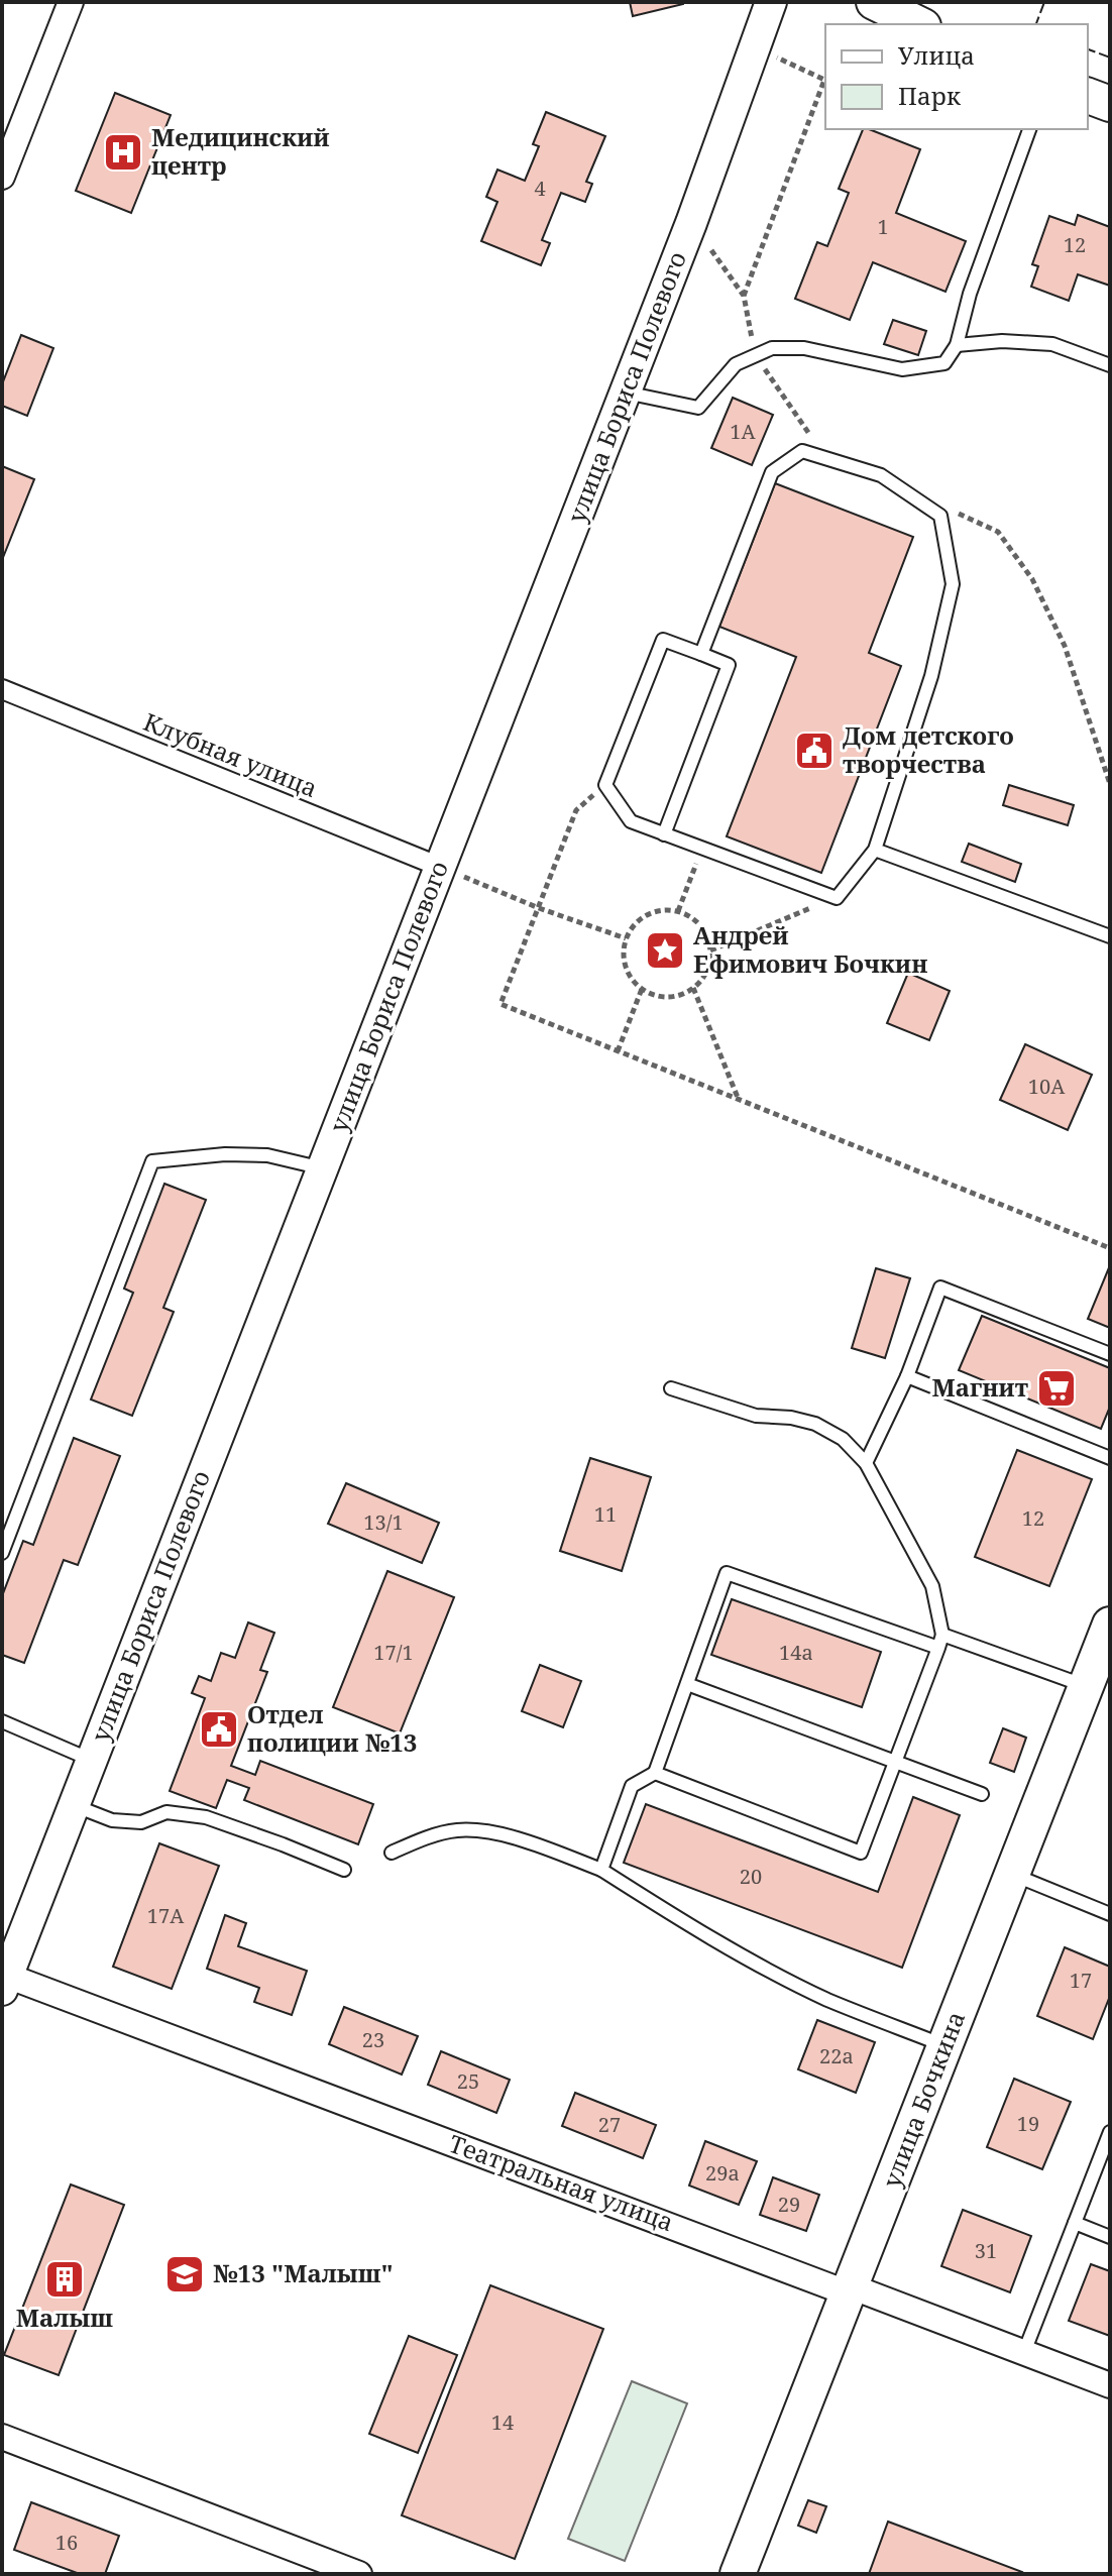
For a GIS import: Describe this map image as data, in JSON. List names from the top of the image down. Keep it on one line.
{"streets":{"main road":["улица Бочкина"],"street":["улица Бориса Полевого","Клубная улица","Театральная улица"]},"crossings":[["улица Бориса Полевого","Клубная улица"],["улица Бориса Полевого","Театральная улица"],["улица Бочкина","Театральная улица"]],"places":{"hospital":["Медицинский центр"],"public building":["Дом детского творчества","Отдел полиции №13"],"place":["Андрей Ефимович Бочкин"],"supermarket":["Магнит"],"school or university":["№13 \"Малыш\""],"building":["Малыш"]},"house_numbers":["4","1","12","1А","10А","11","12","13/1","17/1","14а","20","17А","17","23","22а","25","19","27","29а","29","31","14","16"],"legend":["Улица","Парк"]}
